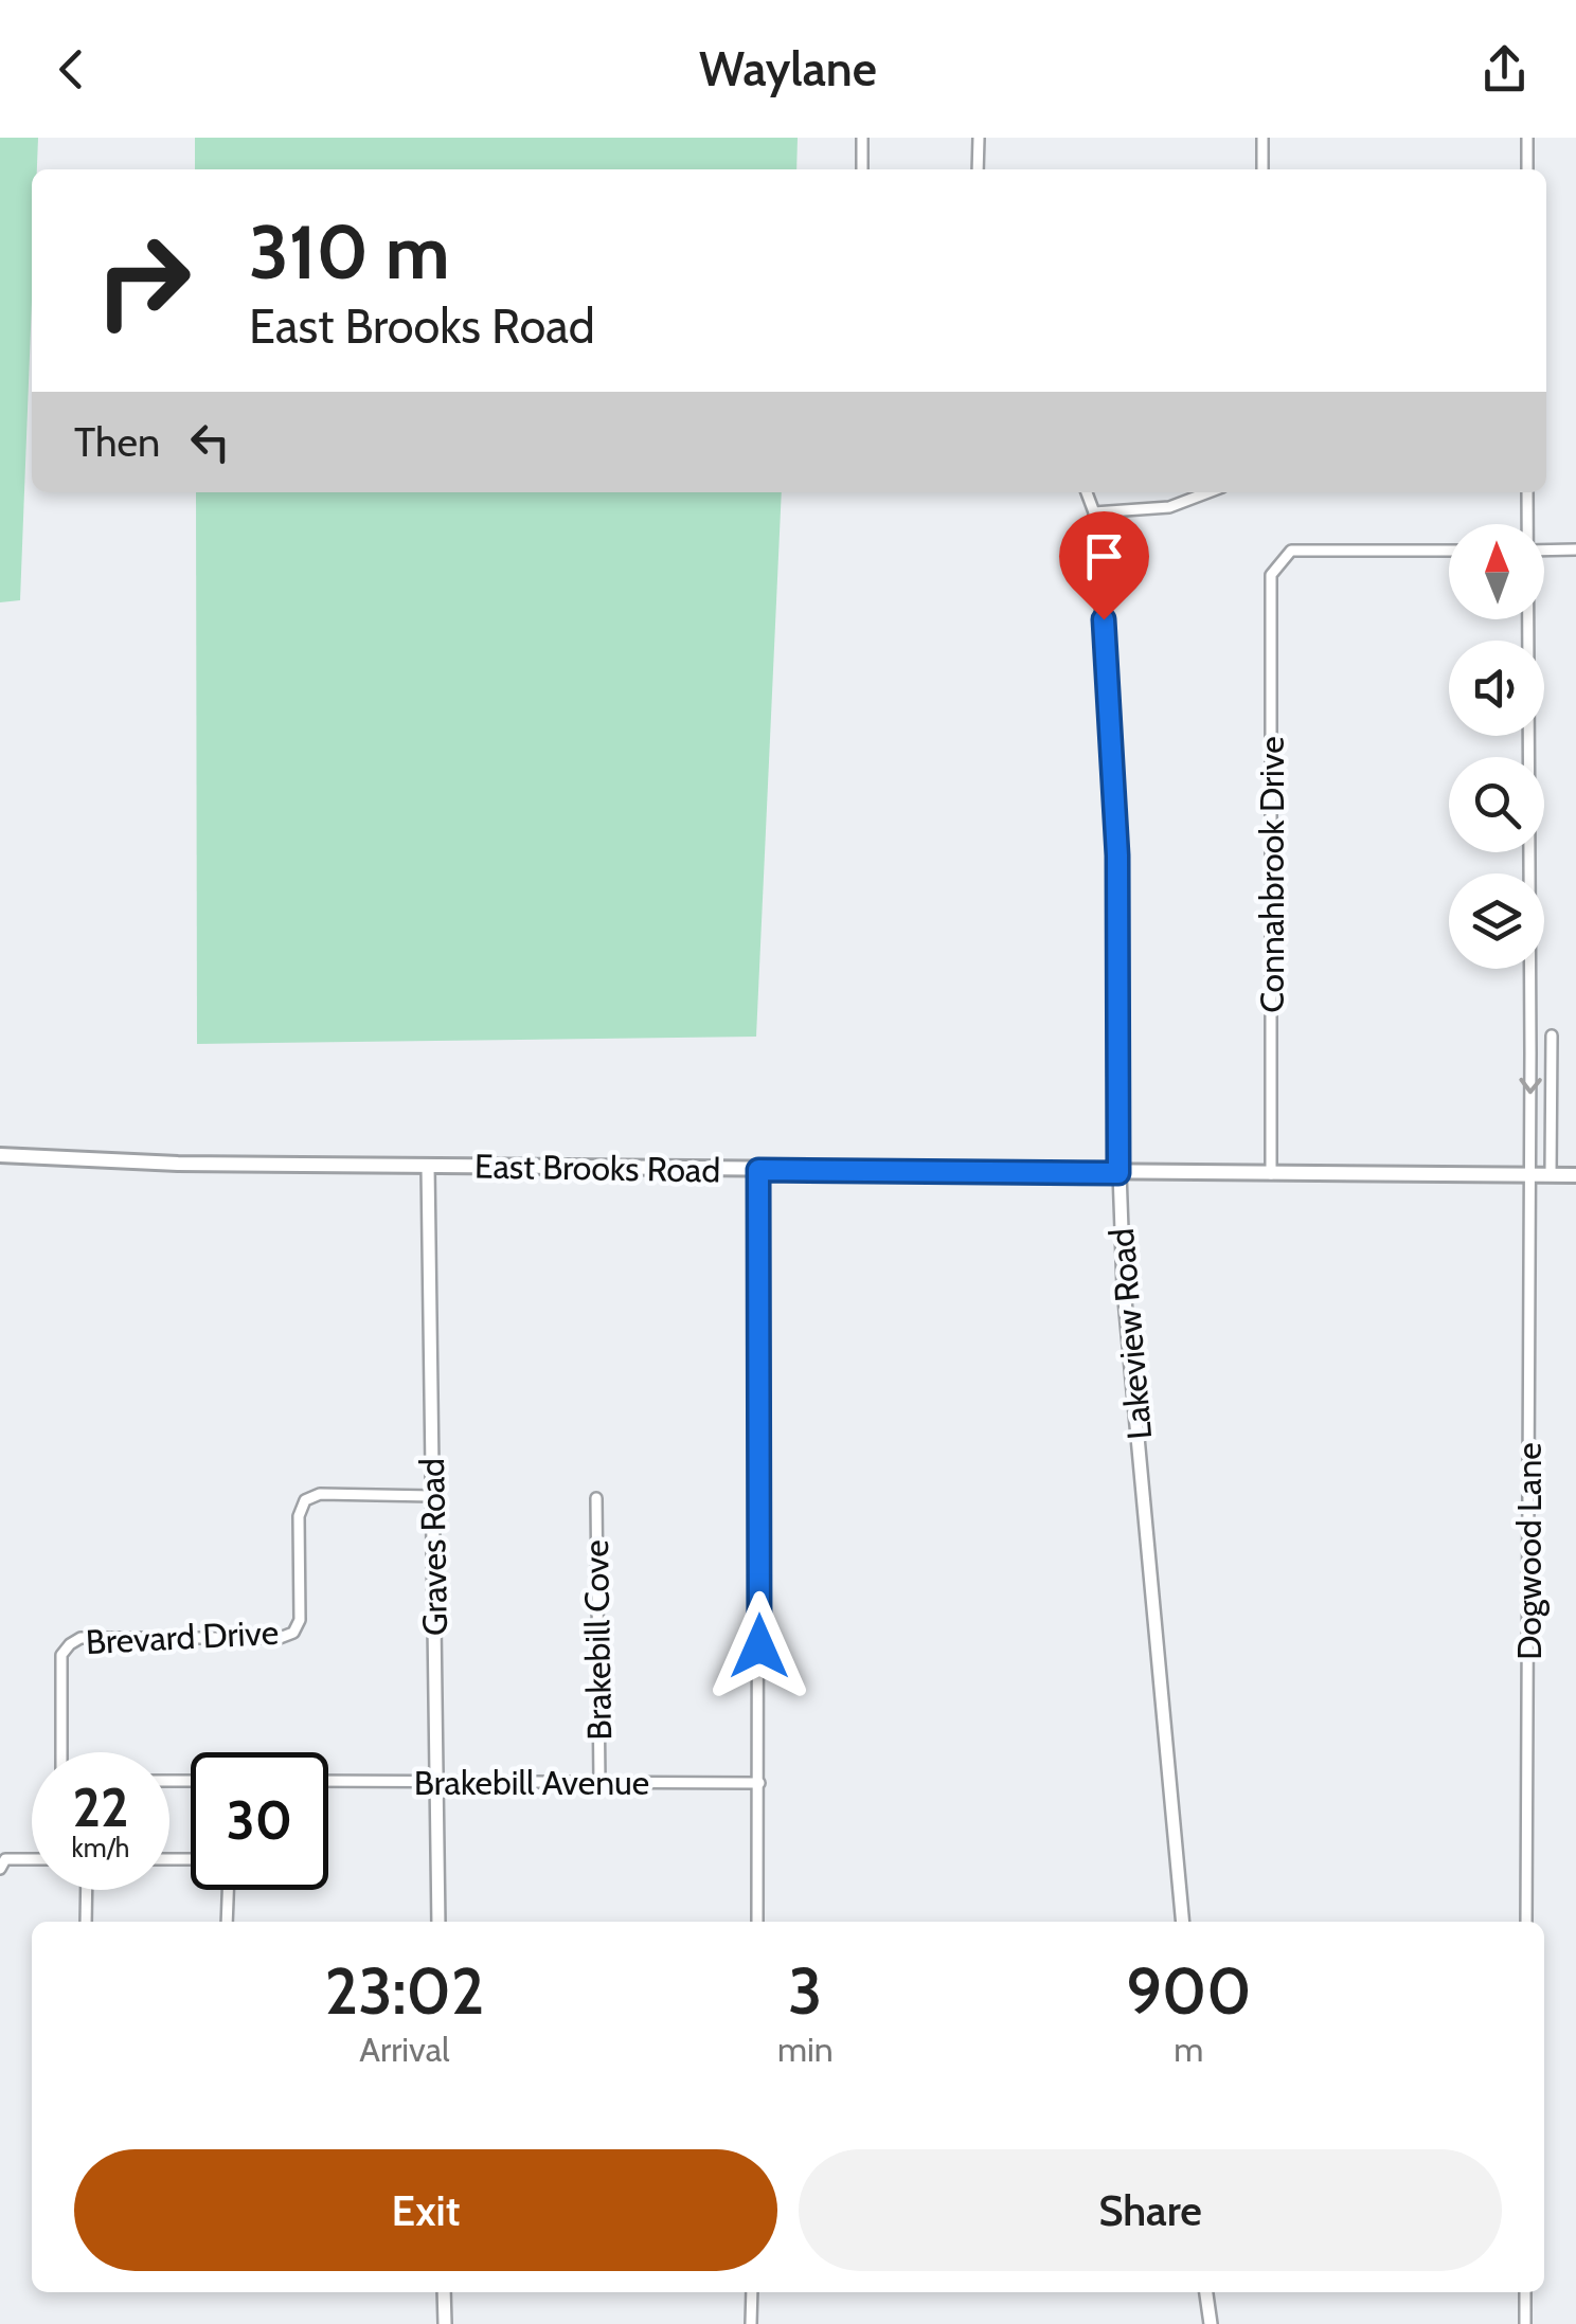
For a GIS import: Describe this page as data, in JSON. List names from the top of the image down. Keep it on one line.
{"streets":{"main road":["East Brooks Road"],"street":["Connahbrook Drive","Lakeview Road","Graves Road","Dogwood Lane","Brevard Drive","Brakebill Cove","Brakebill Avenue"]},"crossings":[["Connahbrook Drive","East Brooks Road"],["East Brooks Road","Lakeview Road"],["East Brooks Road","Graves Road"],["East Brooks Road","Dogwood Lane"],["Graves Road","Brevard Drive"],["Graves Road","Brakebill Avenue"],["Brakebill Cove","Brakebill Avenue"]],"one_way":["Dogwood Lane"],"north":"top","page":{"header":"Waylane","turn":["310 m","East Brooks Road"],"then":"Then","speed":"22 km/h","limit":"30","eta":["23:02","Arrival","3","min","900","m"],"buttons":["Exit","Share"]}}
